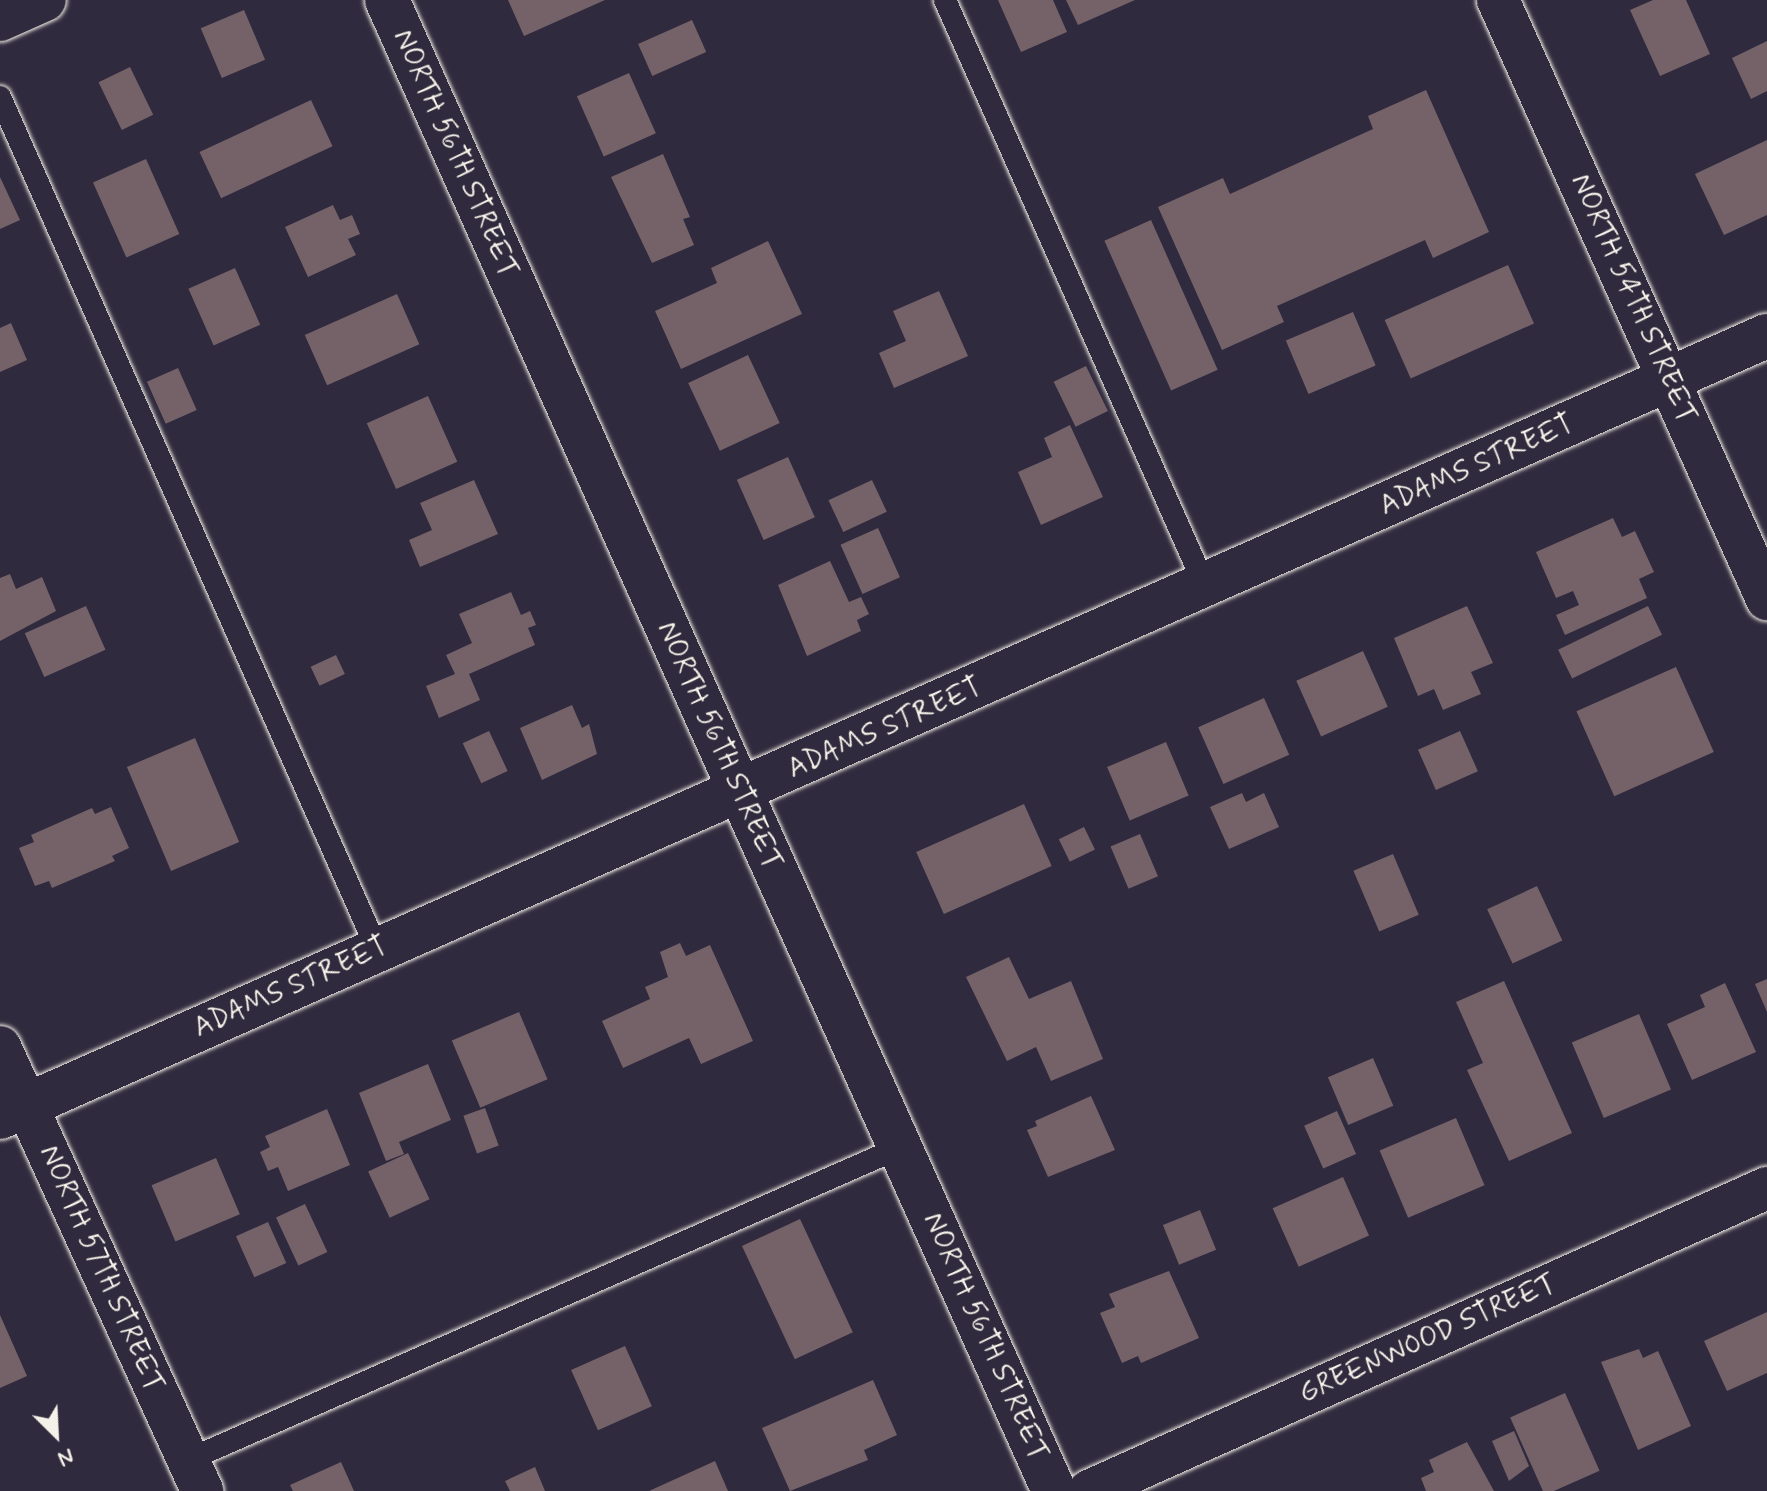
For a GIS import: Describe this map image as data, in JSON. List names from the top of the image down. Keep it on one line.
{"streets":{"main road":["NORTH 56TH STREET","ADAMS STREET"],"street":["NORTH 54TH STREET","NORTH 57TH STREET","GREENWOOD STREET"]},"crossings":[["NORTH 56TH STREET","ADAMS STREET"],["NORTH 54TH STREET","ADAMS STREET"],["ADAMS STREET","NORTH 57TH STREET"]],"north":"bottom right"}
